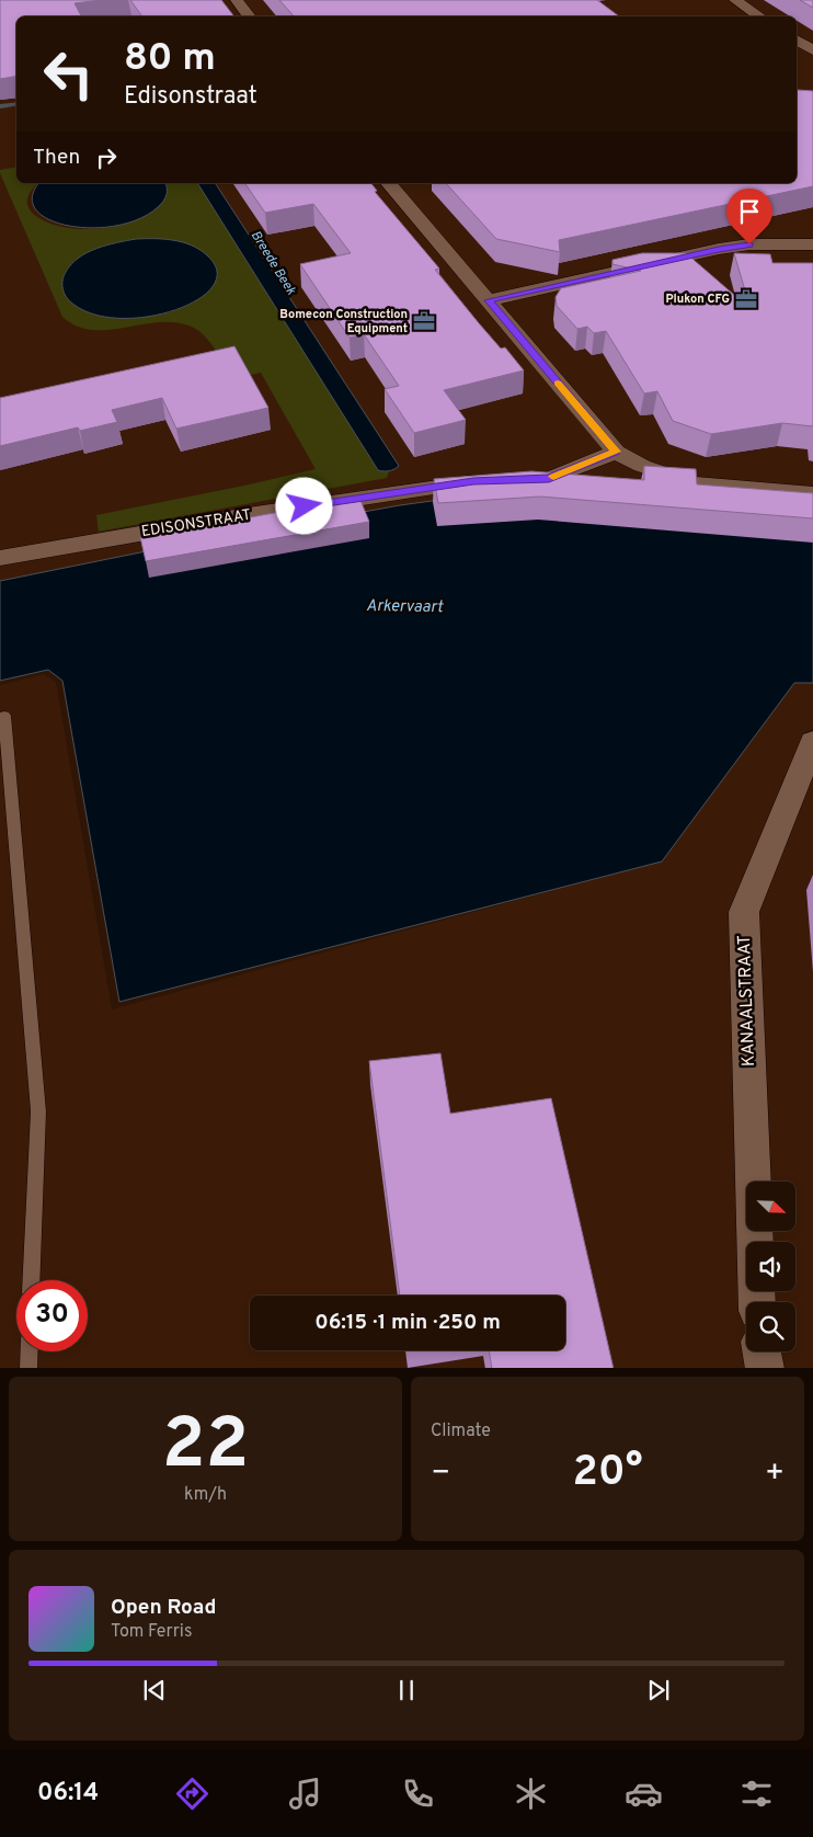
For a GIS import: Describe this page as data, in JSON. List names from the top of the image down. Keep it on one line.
{"streets":{"street":["EDISONSTRAAT","KANAALSTRAAT"]},"water":["Breede Beek","Arkervaart"],"places":{"office":["Plukon CFG","Bomecon Construction Equipment"]},"north":"bottom right","page":{"turn":["80 m","Edisonstraat"],"then":"Then","limit":"30","trip":"06:15 · 1 min · 250 m","tile":[["22","km/h"],"Climate"],"heat":["−","20°","+"],"song":["Open Road","Tom Ferris"],"tabs":"06:14"}}
